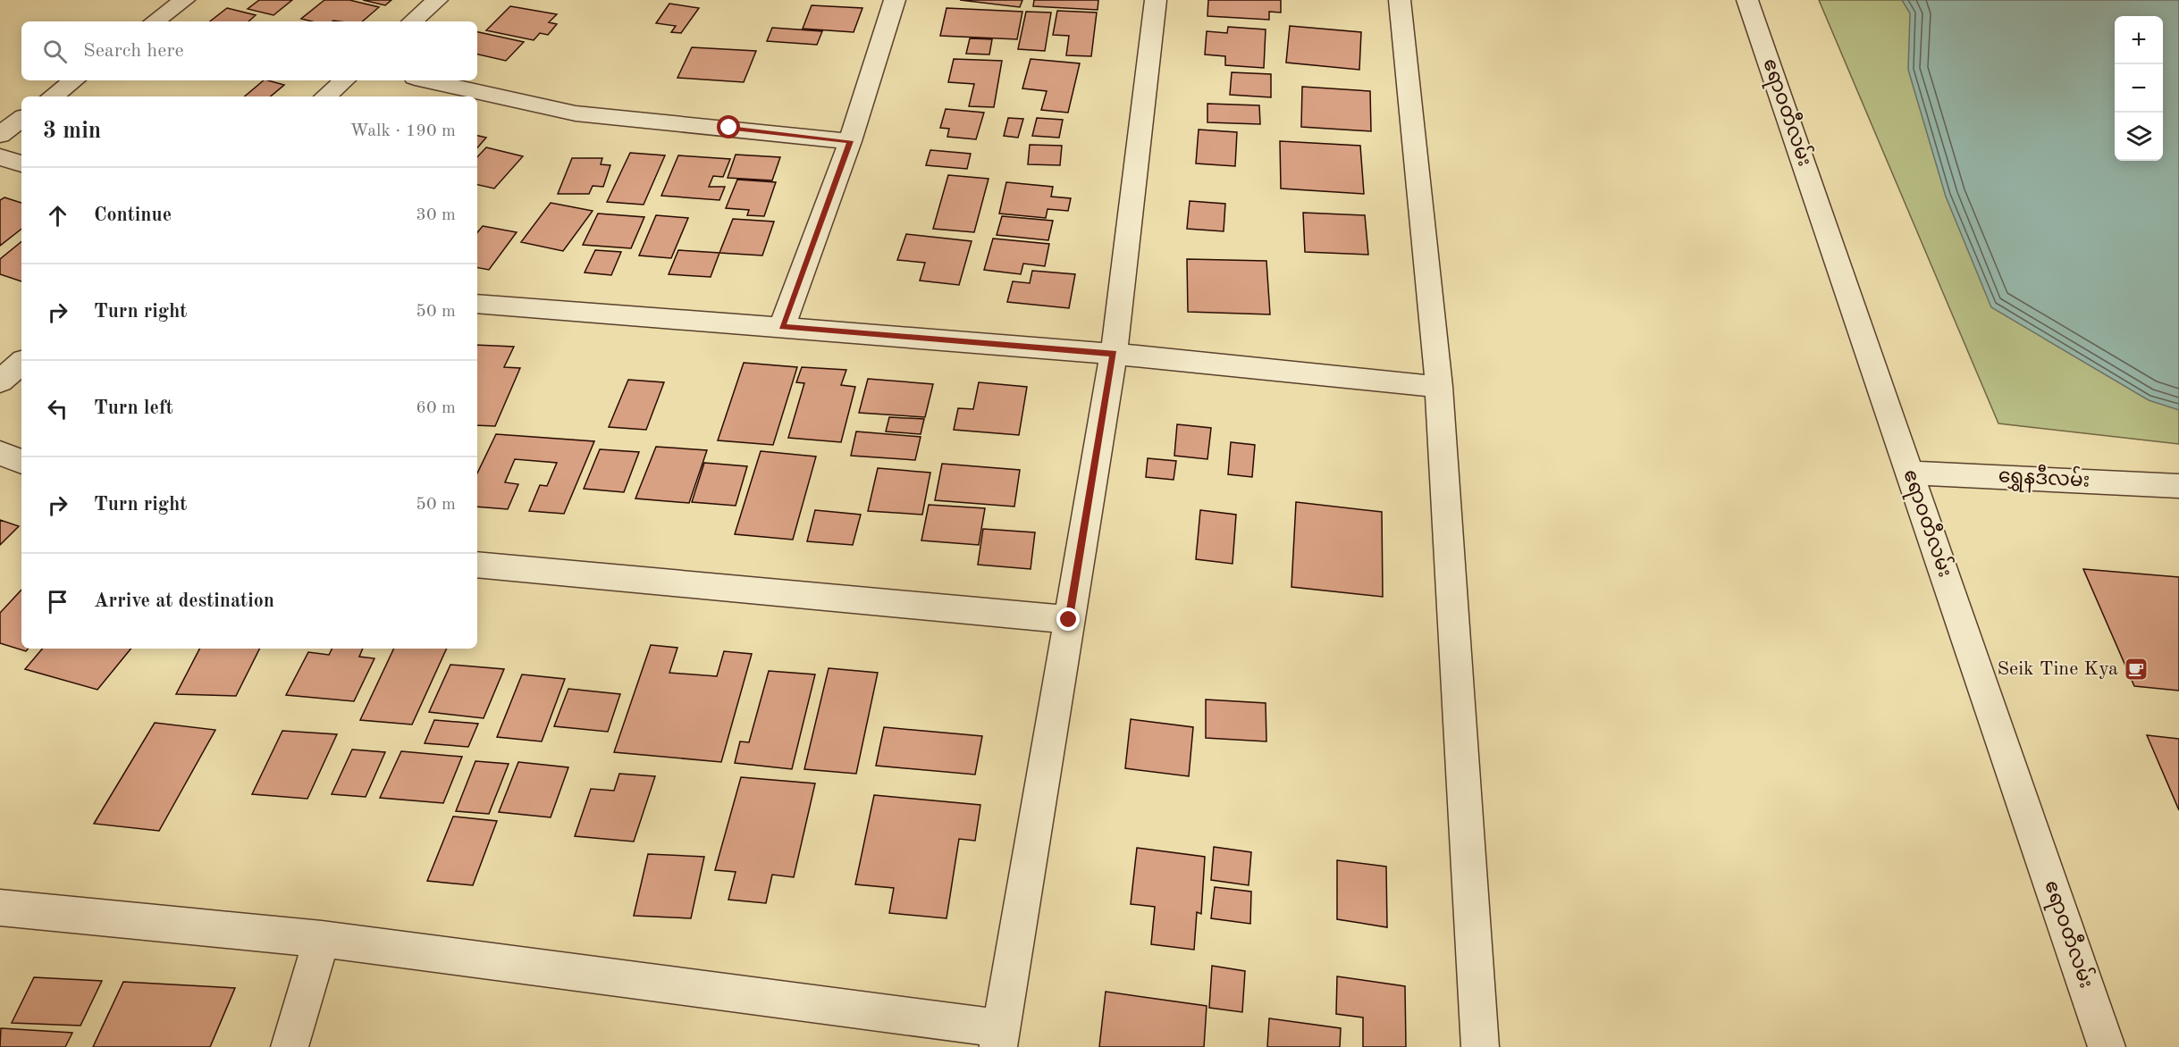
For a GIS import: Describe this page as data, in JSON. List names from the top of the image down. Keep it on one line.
{"streets":{"street":["ဧရာဝတီလမ်း","ရွှေနဒီလမ်း"]},"crossings":[["ဧရာဝတီလမ်း","ရွှေနဒီလမ်း"]],"places":{"cafe":["Seik Tine Kya"]},"page":{"map_buttons":["+","−"],"search":"Search here","heading":["3 min","Walk · 190 m"],"list":[["Continue","30 m"],["Turn right","50 m"],["Turn left","60 m"],["Turn right","50 m"],"Arrive at destination"]}}
